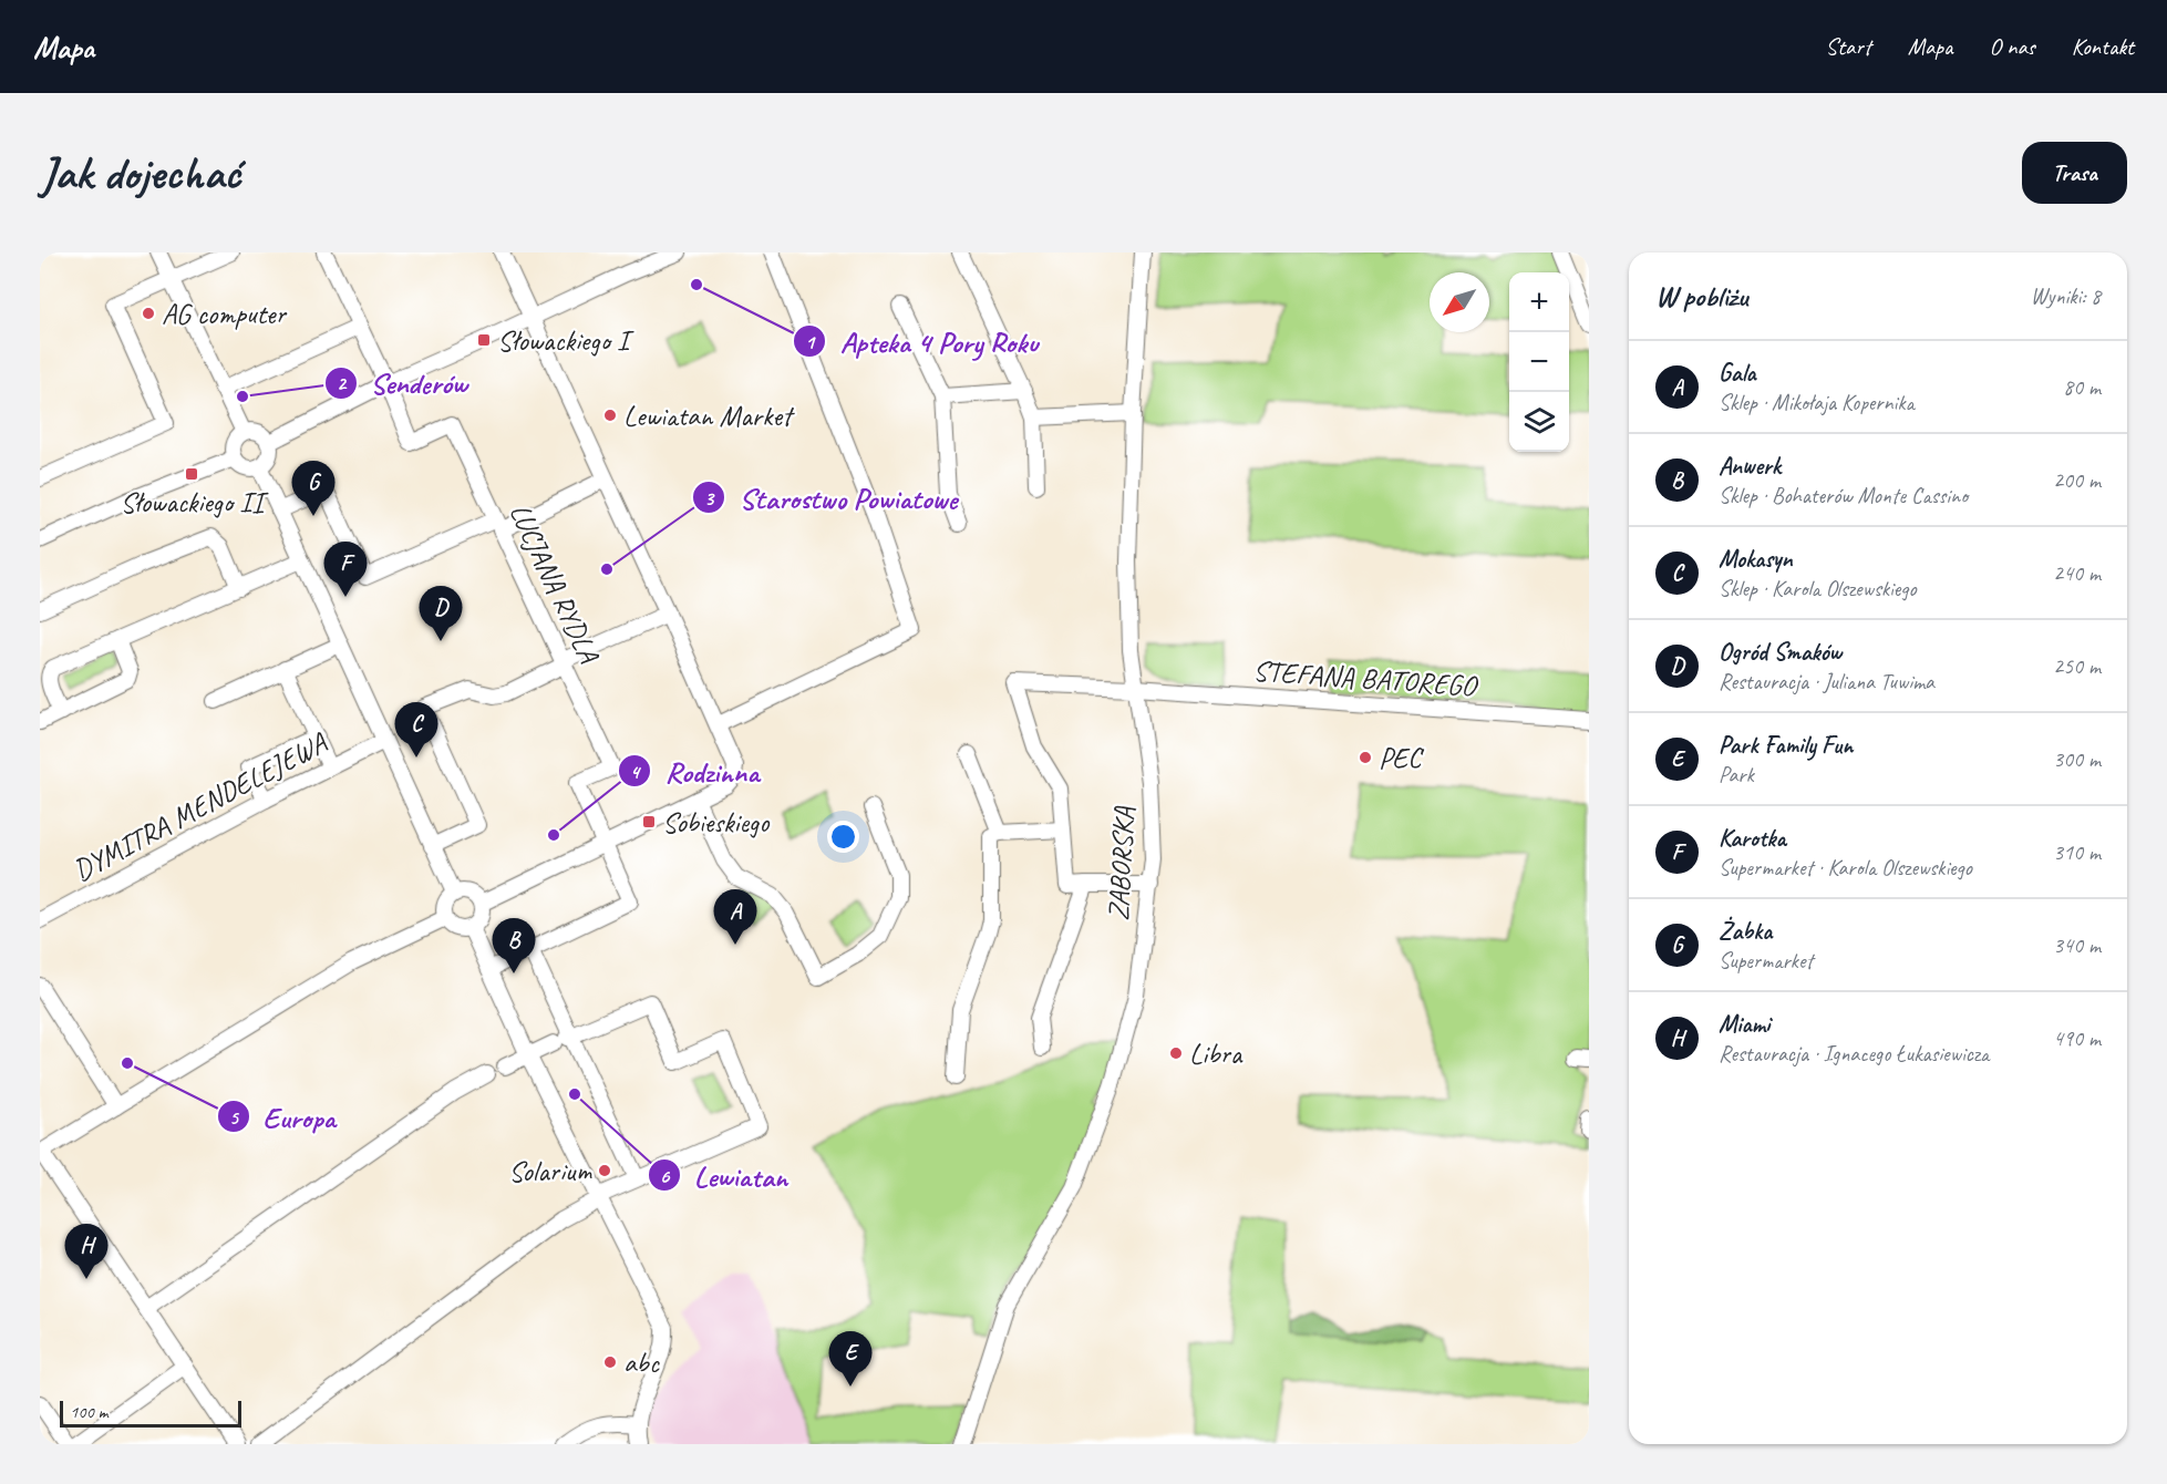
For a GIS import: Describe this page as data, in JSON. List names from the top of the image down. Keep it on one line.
{"streets":{"street":["LUCJANA RYDLA","STEFANA BATOREGO","DYMITRA MENDELEJEWA","ZABORSKA"]},"crossings":[["STEFANA BATOREGO","ZABORSKA"]],"places":{"other":["Apteka 4 Pory Roku","AG computer","Senderów","Lewiatan Market","Starostwo Powiatowe","PEC","Rodzinna","Libra","Europa","Lewiatan","Solarium","abc"],"transit":["Słowackiego I","Słowackiego II","Sobieskiego"]},"scale_bar":"100 m","north":"bottom left","page":{"header":"Mapa","nav":["Start","Mapa","O nas","Kontakt"],"buttons":"Trasa","title":"Jak dojechać","heading":["W pobliżu","Wyniki: 8"],"map_buttons":["+","−"],"list":[{"mark":"A","name":"Gala","note":"Sklep · Mikołaja Kopernika","value":"80 m"},{"mark":"B","name":"Anwerk","note":"Sklep · Bohaterów Monte Cassino","value":"200 m"},{"mark":"C","name":"Mokasyn","note":"Sklep · Karola Olszewskiego","value":"240 m"},{"mark":"D","name":"Ogród Smaków","note":"Restauracja · Juliana Tuwima","value":"250 m"},{"mark":"E","name":"Park Family Fun","note":"Park","value":"300 m"},{"mark":"F","name":"Karotka","note":"Supermarket · Karola Olszewskiego","value":"310 m"},{"mark":"G","name":"Żabka","note":"Supermarket","value":"340 m"},{"mark":"H","name":"Miami","note":"Restauracja · Ignacego Łukasiewicza","value":"490 m"}],"pins":["G","F","D","C","A","B","H","E"],"scale":"100 m"}}
